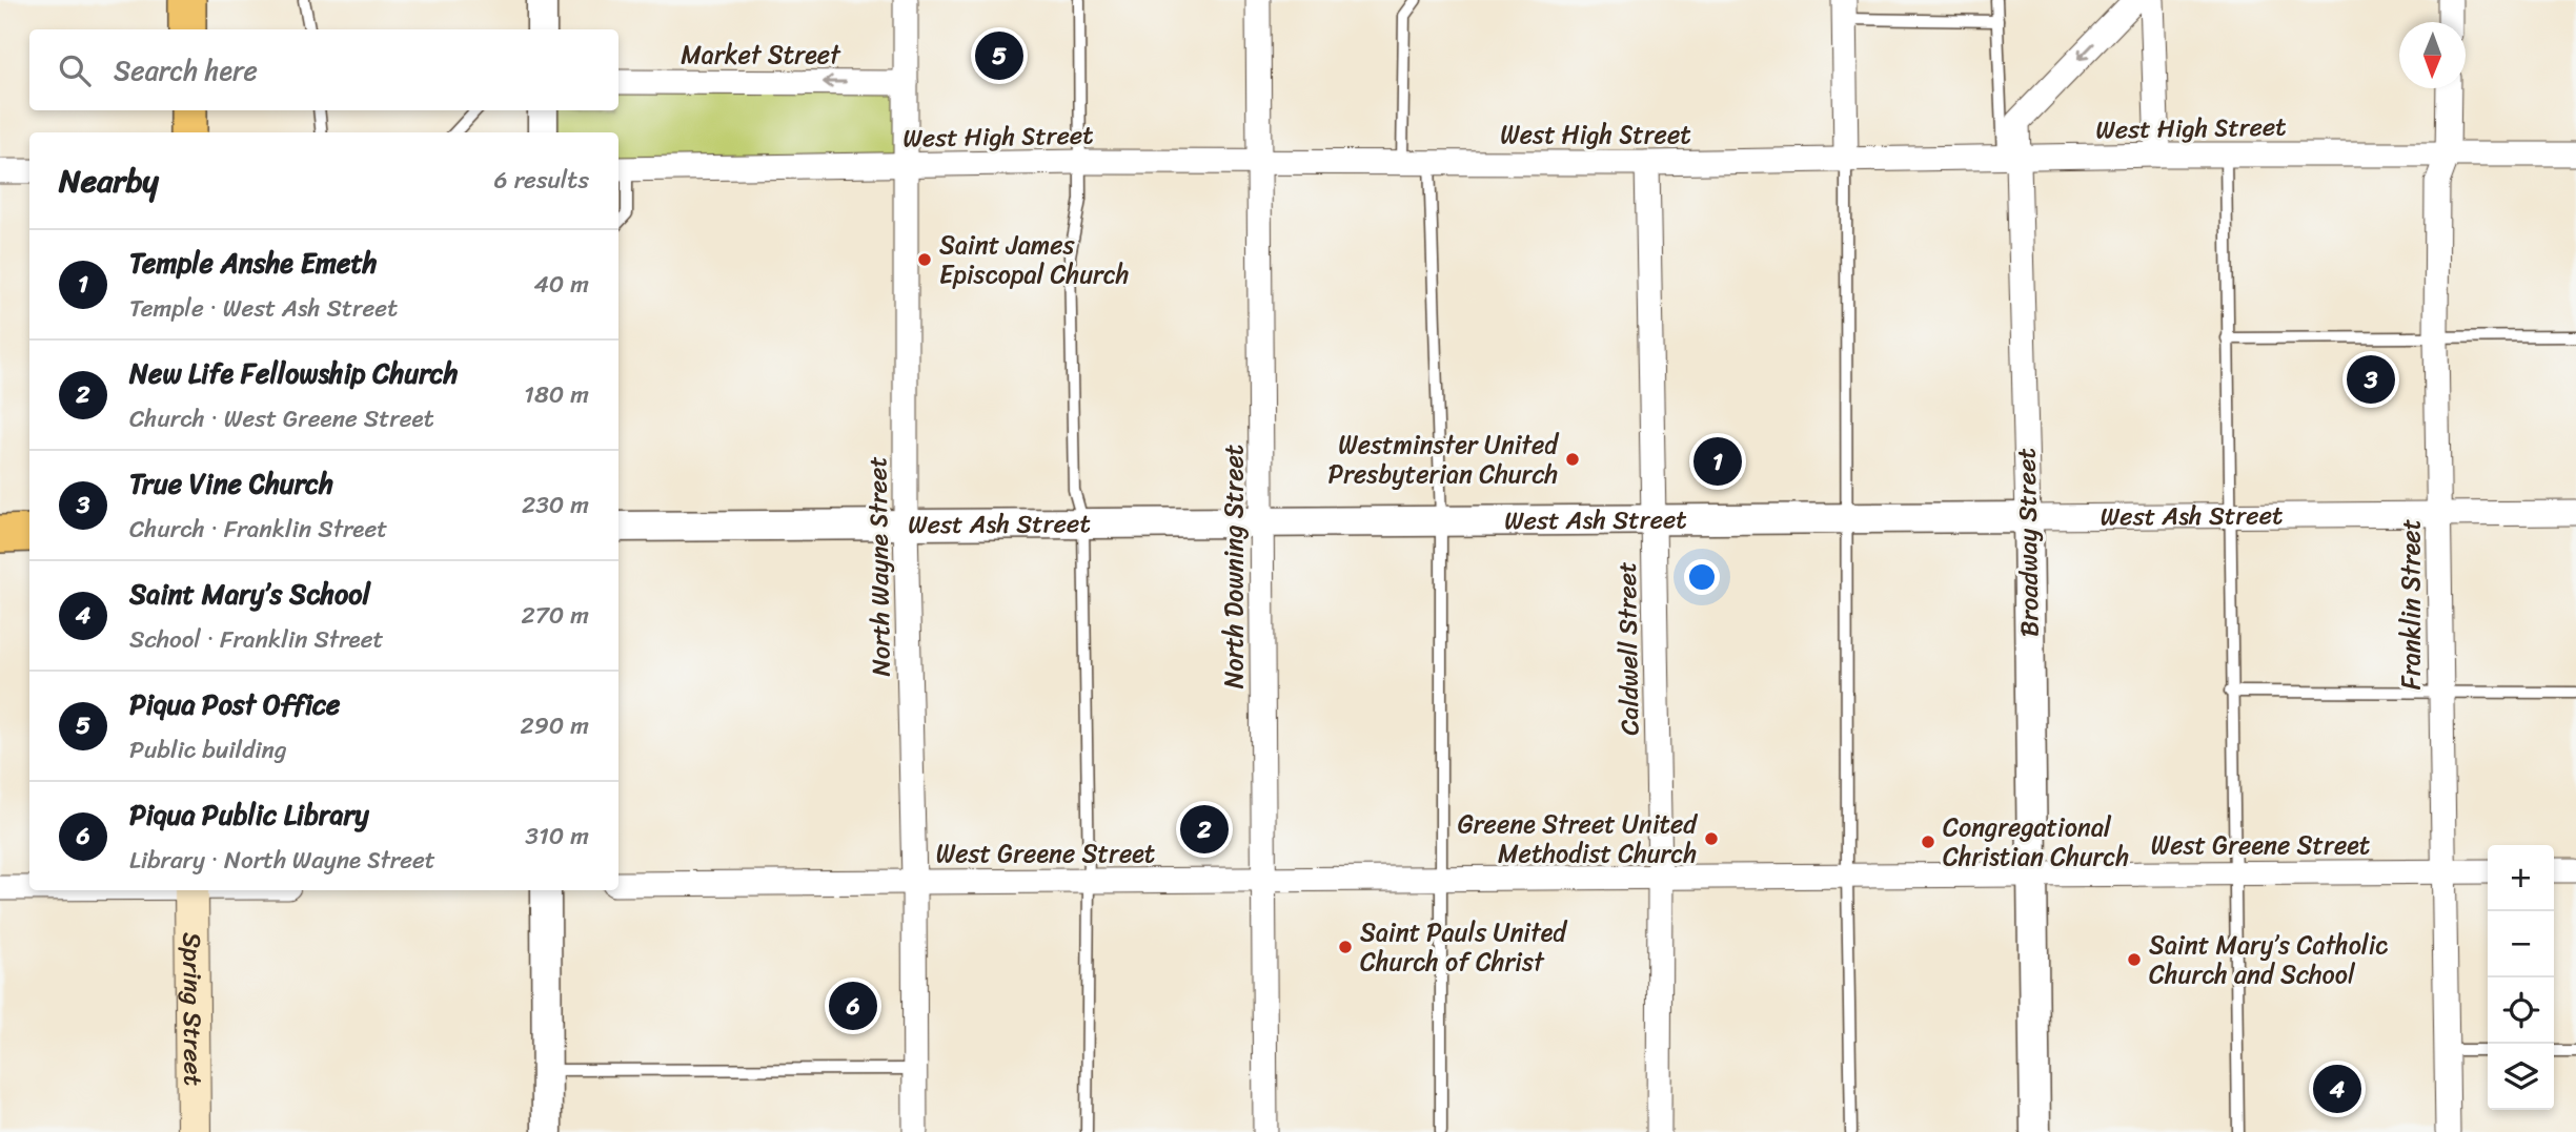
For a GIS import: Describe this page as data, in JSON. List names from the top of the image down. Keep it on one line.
{"streets":{"main road":["Spring Street"],"street":["Market Street","West High Street","West Ash Street","Broadway Street","North Wayne Street","North Downing Street","Franklin Street","Caldwell Street","West Greene Street"]},"crossings":[["Market Street","North Wayne Street"],["West High Street","Broadway Street"],["West High Street","North Wayne Street"],["West High Street","North Downing Street"],["West High Street","Franklin Street"],["West High Street","Caldwell Street"],["West Ash Street","Broadway Street"],["West Ash Street","North Wayne Street"],["West Ash Street","North Downing Street"],["West Ash Street","Franklin Street"],["West Ash Street","Caldwell Street"],["Broadway Street","West Greene Street"],["North Wayne Street","West Greene Street"],["North Downing Street","West Greene Street"],["Franklin Street","West Greene Street"],["Caldwell Street","West Greene Street"]],"one_way":["Market Street"],"places":["Saint James Episcopal Church","Westminster United Presbyterian Church","Greene Street United Methodist Church","Congregational Christian Church","Saint Pauls United Church of Christ","Saint Mary’s Catholic Church and School"],"north":"bottom","page":{"pins":["5","3","1","2","6","4"],"search":"Search here","heading":["Nearby","6 results"],"list":[{"mark":"1","name":"Temple Anshe Emeth","note":"Temple · West Ash Street","value":"40 m"},{"mark":"2","name":"New Life Fellowship Church","note":"Church · West Greene Street","value":"180 m"},{"mark":"3","name":"True Vine Church","note":"Church · Franklin Street","value":"230 m"},{"mark":"4","name":"Saint Mary’s School","note":"School · Franklin Street","value":"270 m"},{"mark":"5","name":"Piqua Post Office","note":"Public building","value":"290 m"},{"mark":"6","name":"Piqua Public Library","note":"Library · North Wayne Street","value":"310 m"}],"map_buttons":["+","−"]}}
